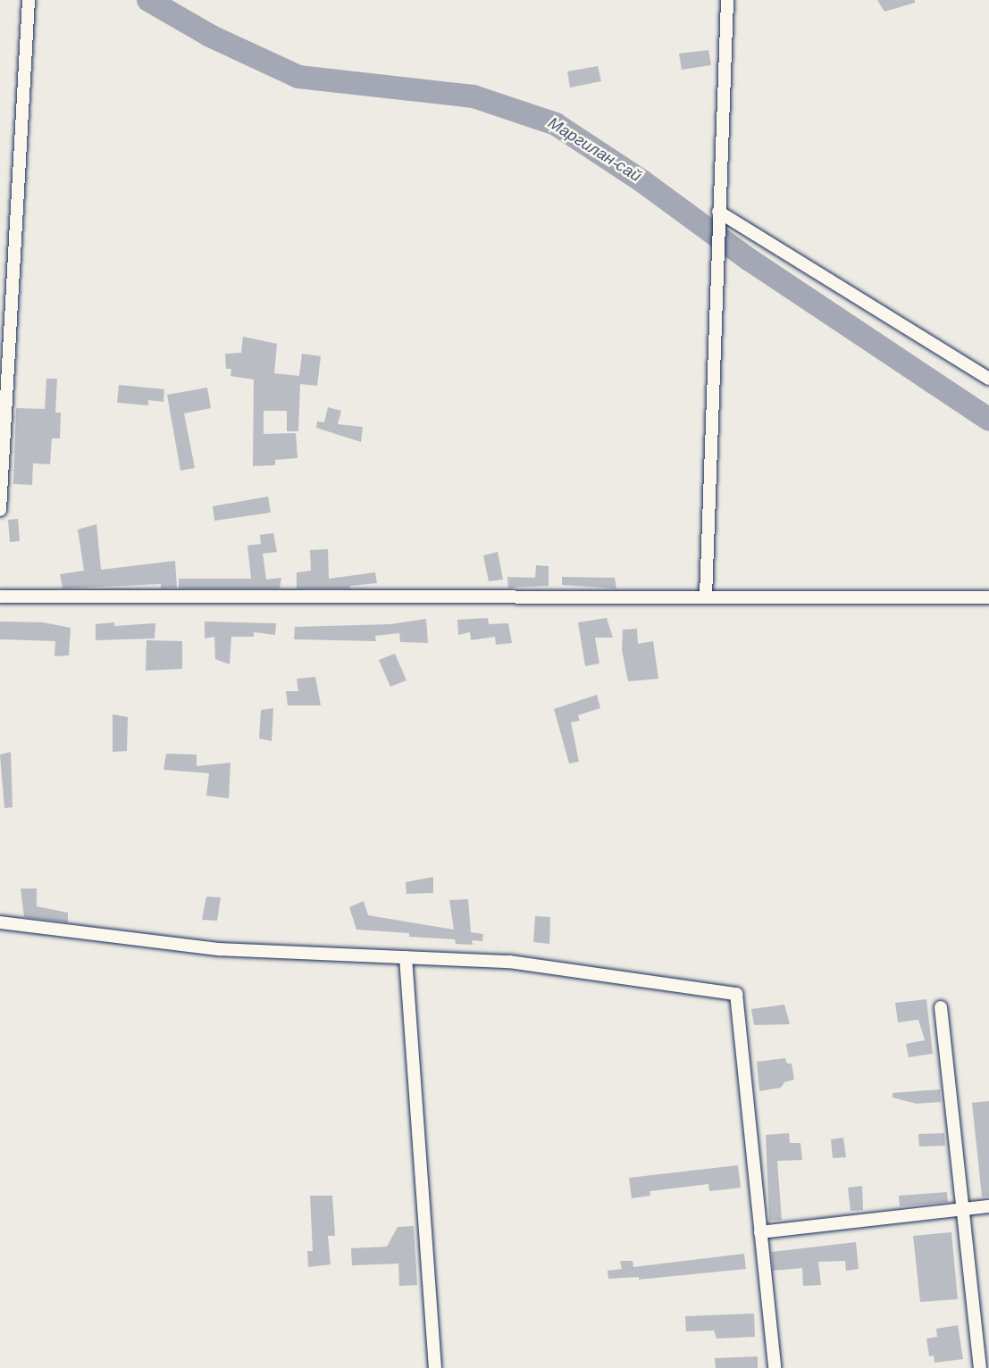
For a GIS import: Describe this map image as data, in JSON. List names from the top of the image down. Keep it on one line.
{"water":["Маргилан-сай"]}
